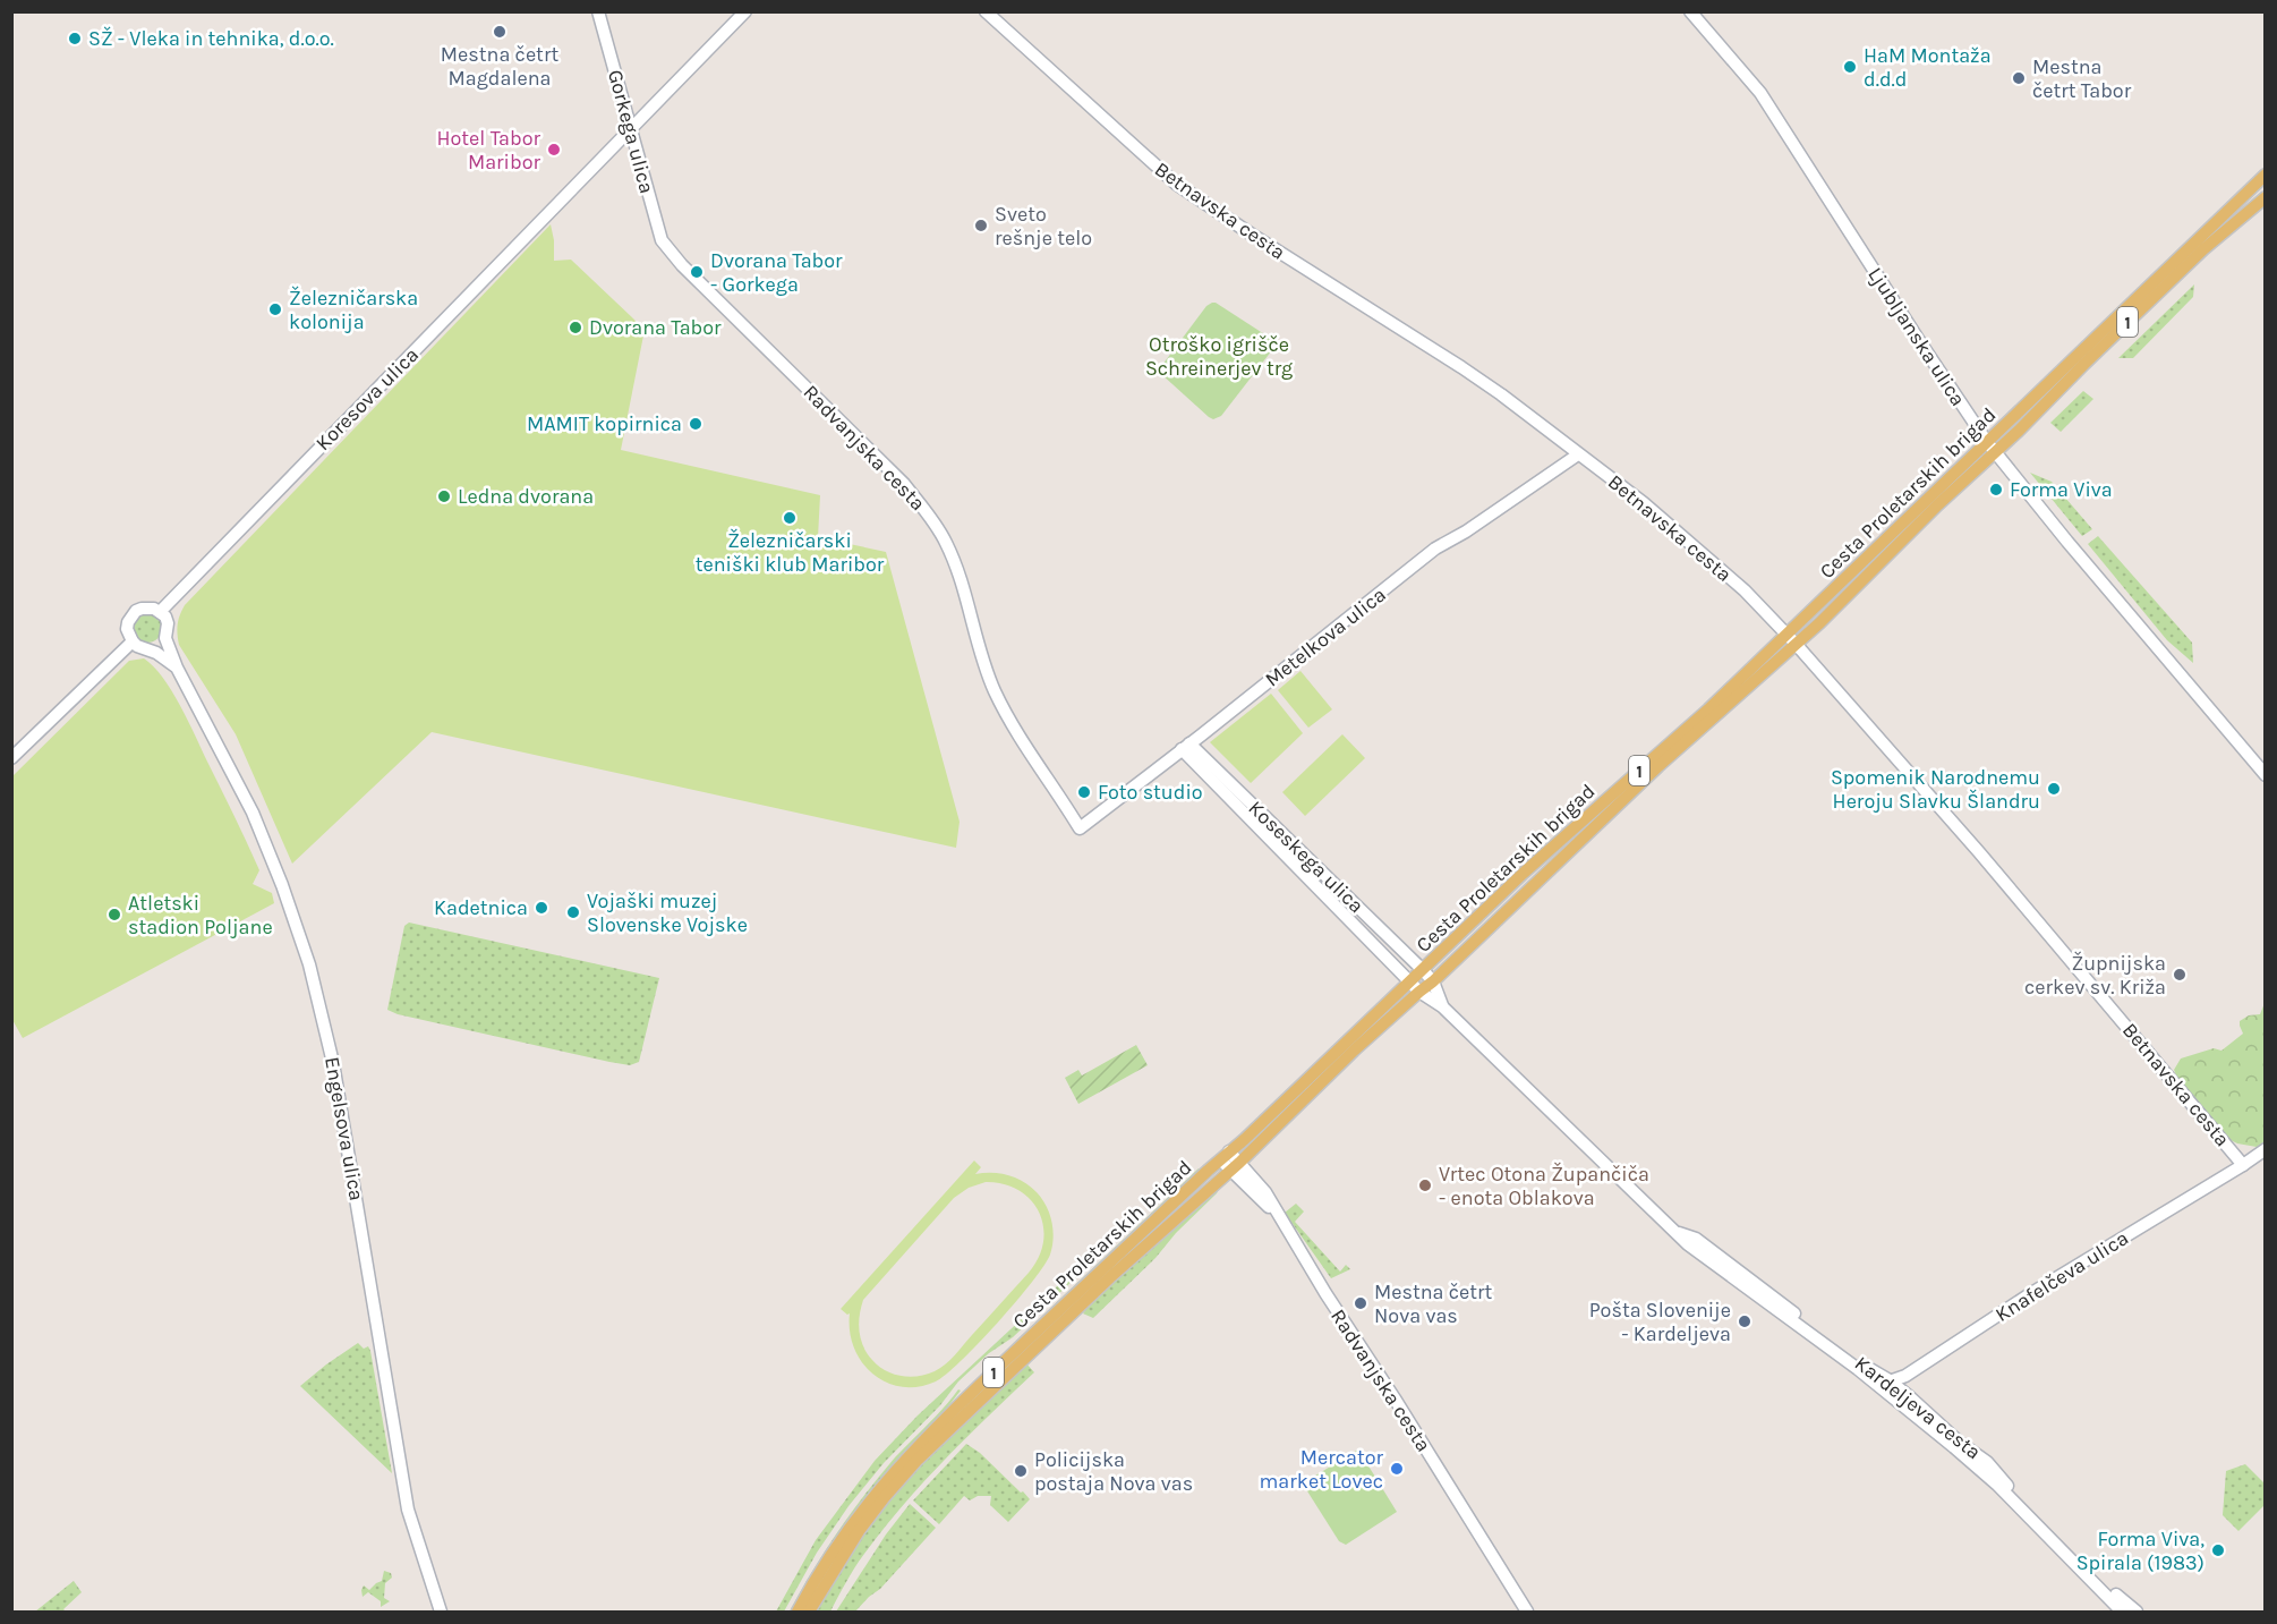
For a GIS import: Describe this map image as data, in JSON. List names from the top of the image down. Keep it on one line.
{"streets":{"main road":["1","Cesta Proletarskih brigad"],"street":["Gorkega ulica","Betnavska cesta","Ljubljanska ulica","Koresova ulica","Radvanjska cesta","Metelkova ulica","Koseskega ulica","Engelsova ulica","Knafelčeva ulica","Kardeljeva cesta"]},"crossings":[["Gorkega ulica","Koresova ulica"],["Gorkega ulica","Radvanjska cesta"],["Betnavska cesta","Cesta Proletarskih brigad"],["Betnavska cesta","Metelkova ulica"],["Betnavska cesta","Knafelčeva ulica"],["Ljubljanska ulica","Cesta Proletarskih brigad"],["Koresova ulica","Engelsova ulica"],["Radvanjska cesta","Cesta Proletarskih brigad"],["Radvanjska cesta","Metelkova ulica"],["Cesta Proletarskih brigad","Koseskega ulica"],["Cesta Proletarskih brigad","Kardeljeva cesta"],["Metelkova ulica","Koseskega ulica"],["Koseskega ulica","Kardeljeva cesta"],["Knafelčeva ulica","Kardeljeva cesta"]],"parks":["Otroško igrišče Schreinerjev trg"],"places":["Mestna četrt Magdalena","SŽ - Vleka in tehnika, d.o.o.","HaM Montaža d.d.d","Mestna četrt Tabor","Hotel Tabor Maribor","Sveto rešnje telo","Dvorana Tabor - Gorkega","Železničarska kolonija","Dvorana Tabor","MAMIT kopirnica","Forma Viva","Ledna dvorana","Železničarski teniški klub Maribor","Spomenik Narodnemu Heroju Slavku Šlandru","Foto studio","Kadetnica","Vojaški muzej Slovenske Vojske","Atletski stadion Poljane","Župnijska cerkev sv. Križa","Vrtec Otona Župančiča - enota Oblakova","Mestna četrt Nova vas","Pošta Slovenije - Kardeljeva","Mercator market Lovec","Policijska postaja Nova vas","Forma Viva, Spirala (1983)"]}
